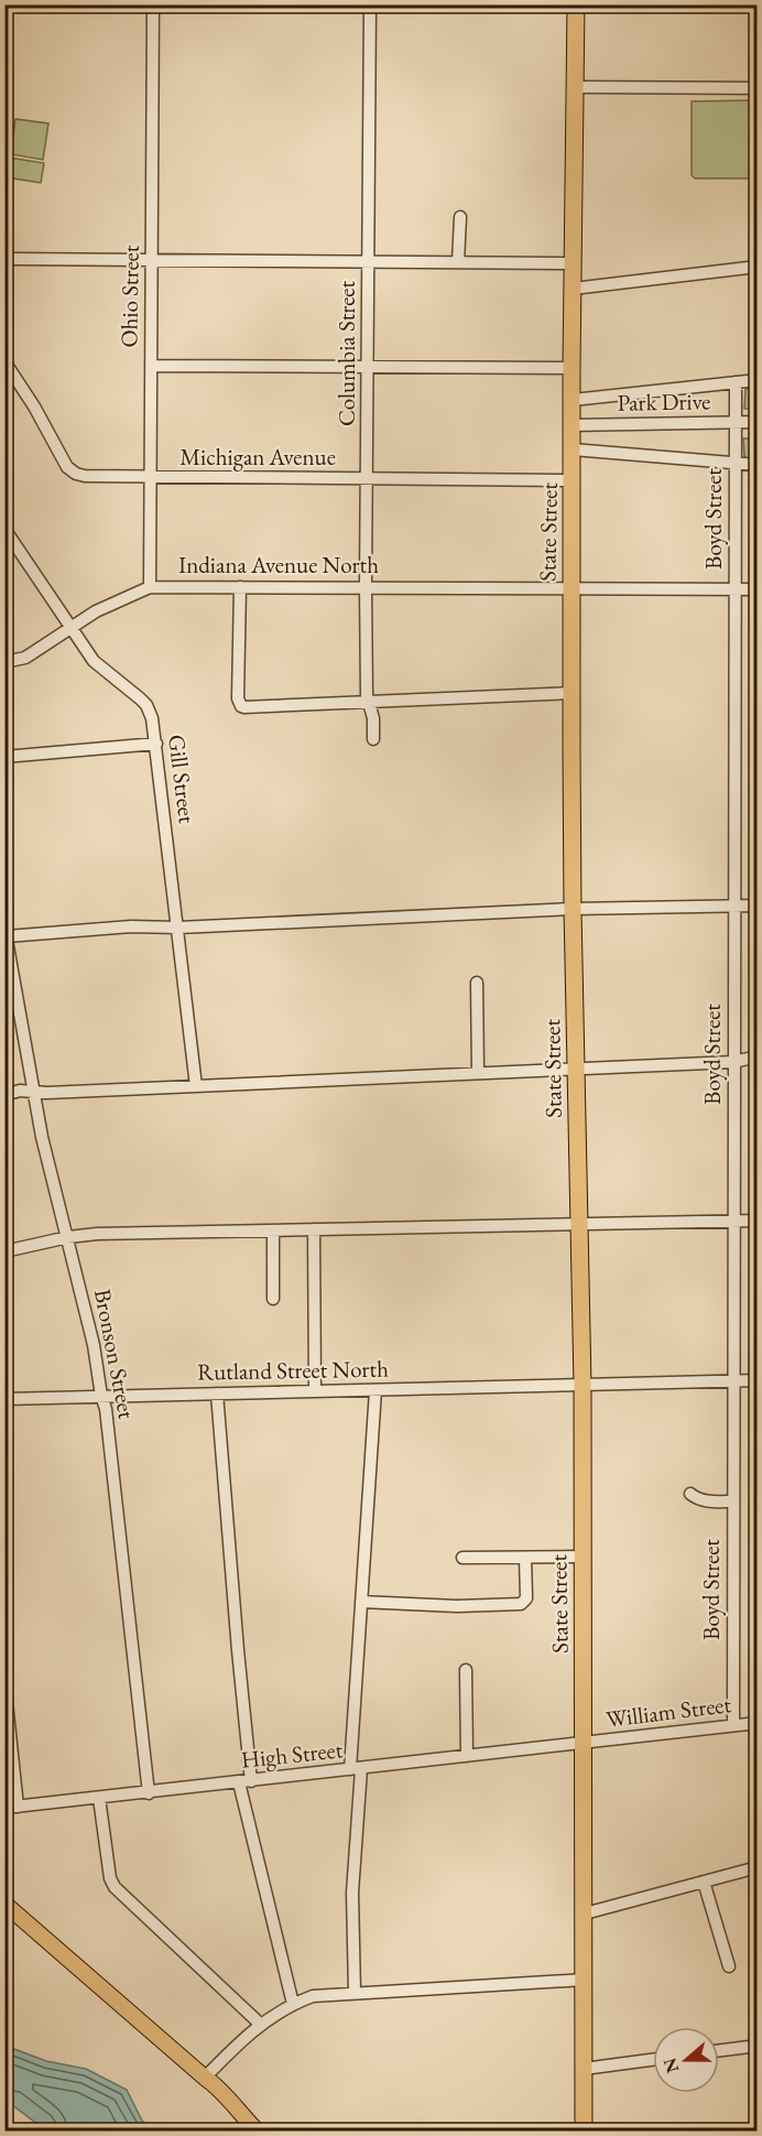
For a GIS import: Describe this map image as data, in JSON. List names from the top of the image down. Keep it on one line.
{"streets":{"highway":["State Street"],"street":["Ohio Street","Columbia Street","Park Drive","Michigan Avenue","Boyd Street","Indiana Avenue North","Gill Street","Bronson Street","Rutland Street North","William Street","High Street"]},"crossings":[["Ohio Street","Michigan Avenue"],["Ohio Street","Indiana Avenue North"],["Columbia Street","Michigan Avenue"],["Columbia Street","Indiana Avenue North"],["Park Drive","Boyd Street"],["Park Drive","State Street"],["Michigan Avenue","State Street"],["Boyd Street","Indiana Avenue North"],["Boyd Street","Rutland Street North"],["Boyd Street","William Street"],["State Street","Indiana Avenue North"],["State Street","Rutland Street North"],["State Street","William Street"],["State Street","High Street"],["Indiana Avenue North","Gill Street"],["Bronson Street","Rutland Street North"],["Bronson Street","High Street"],["William Street","High Street"]],"north":"left"}
